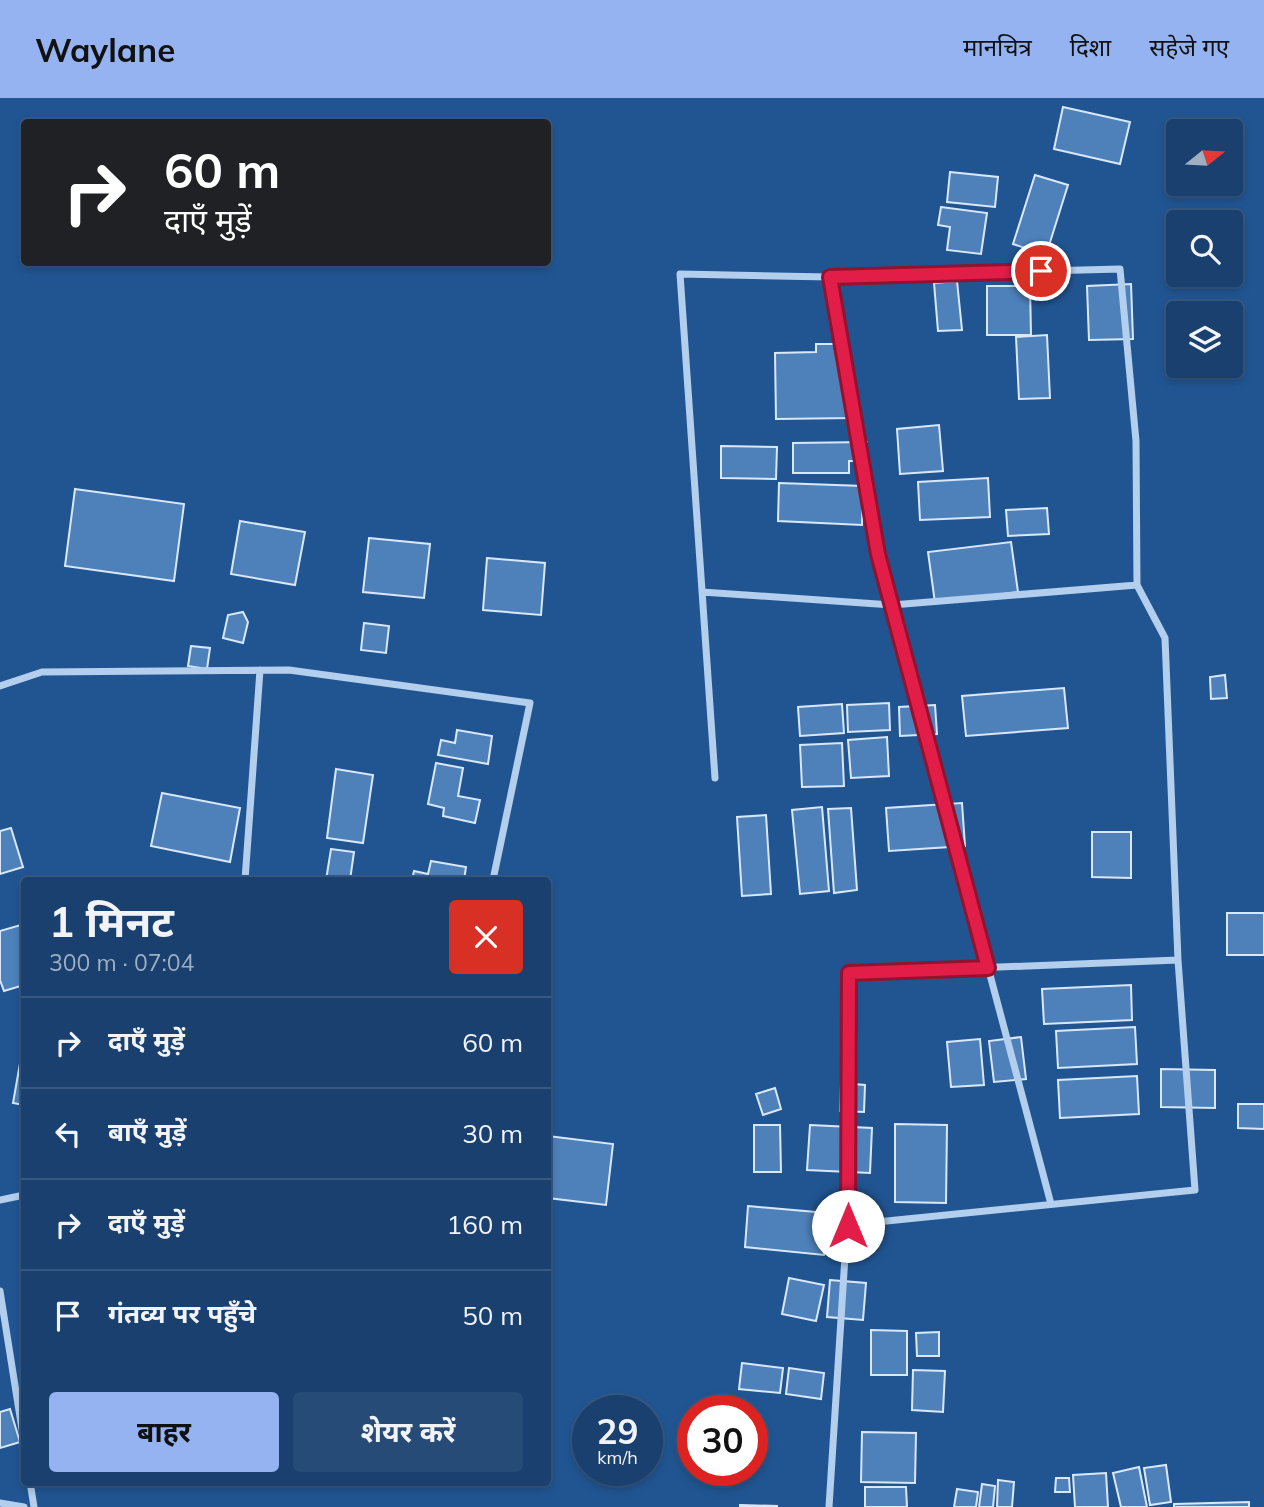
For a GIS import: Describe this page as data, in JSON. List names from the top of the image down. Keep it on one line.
{"north":"right","page":{"header":"Waylane","nav":["मानचित्र","दिशा","सहेजे गए"],"turn":["60 m","दाएँ मुड़ें"],"heading":["1 मिनट","300 m · 07:04"],"list":[{"name":"दाएँ मुड़ें","value":"60 m"},{"name":"बाएँ मुड़ें","value":"30 m"},{"name":"दाएँ मुड़ें","value":"160 m"},{"name":"गंतव्य पर पहुँचे","value":"50 m"}],"buttons":["बाहर","शेयर करें"],"speed":"29 km/h","limit":"30"}}
